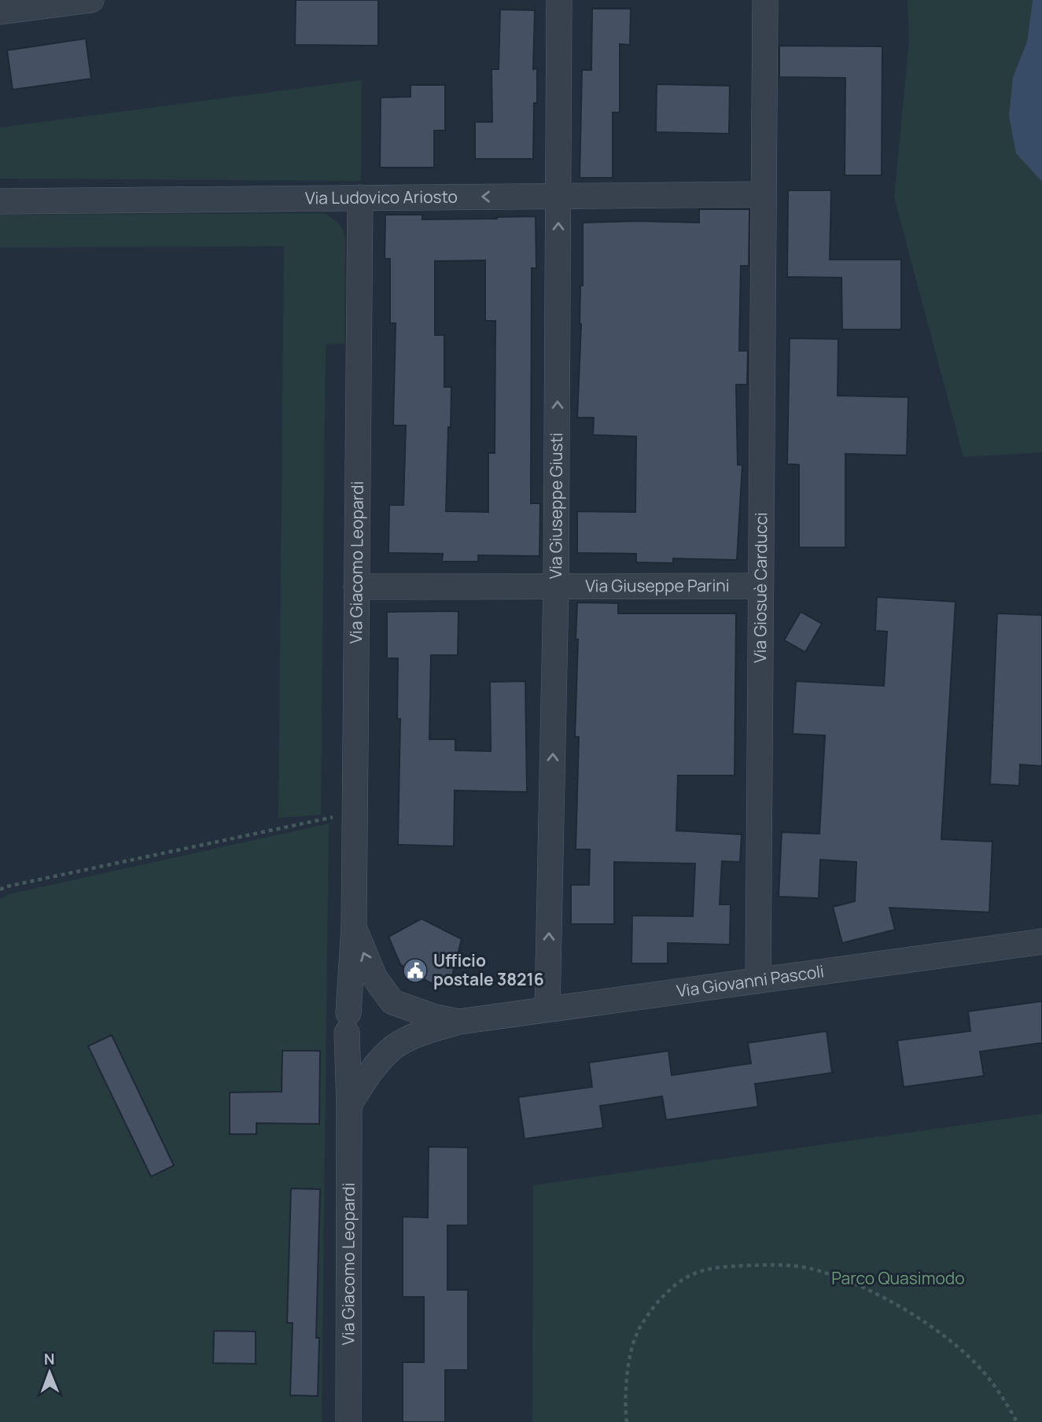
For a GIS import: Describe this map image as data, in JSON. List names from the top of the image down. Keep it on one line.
{"streets":{"street":["Via Ludovico Ariosto","Via Giuseppe Giusti","Via Giacomo Leopardi","Via Giuseppe Parini","Via Giosuè Carducci","Via Giovanni Pascoli"]},"crossings":[["Via Ludovico Ariosto","Via Giuseppe Giusti"],["Via Ludovico Ariosto","Via Giacomo Leopardi"],["Via Ludovico Ariosto","Via Giosuè Carducci"],["Via Giuseppe Giusti","Via Giuseppe Parini"],["Via Giuseppe Giusti","Via Giovanni Pascoli"],["Via Giacomo Leopardi","Via Giuseppe Parini"],["Via Giacomo Leopardi","Via Giovanni Pascoli"],["Via Giuseppe Parini","Via Giosuè Carducci"],["Via Giosuè Carducci","Via Giovanni Pascoli"]],"one_way":["Via Giuseppe Giusti"],"parks":["Parco Quasimodo"],"places":{"public building":["Ufficio postale 38216"]},"north":"top"}
